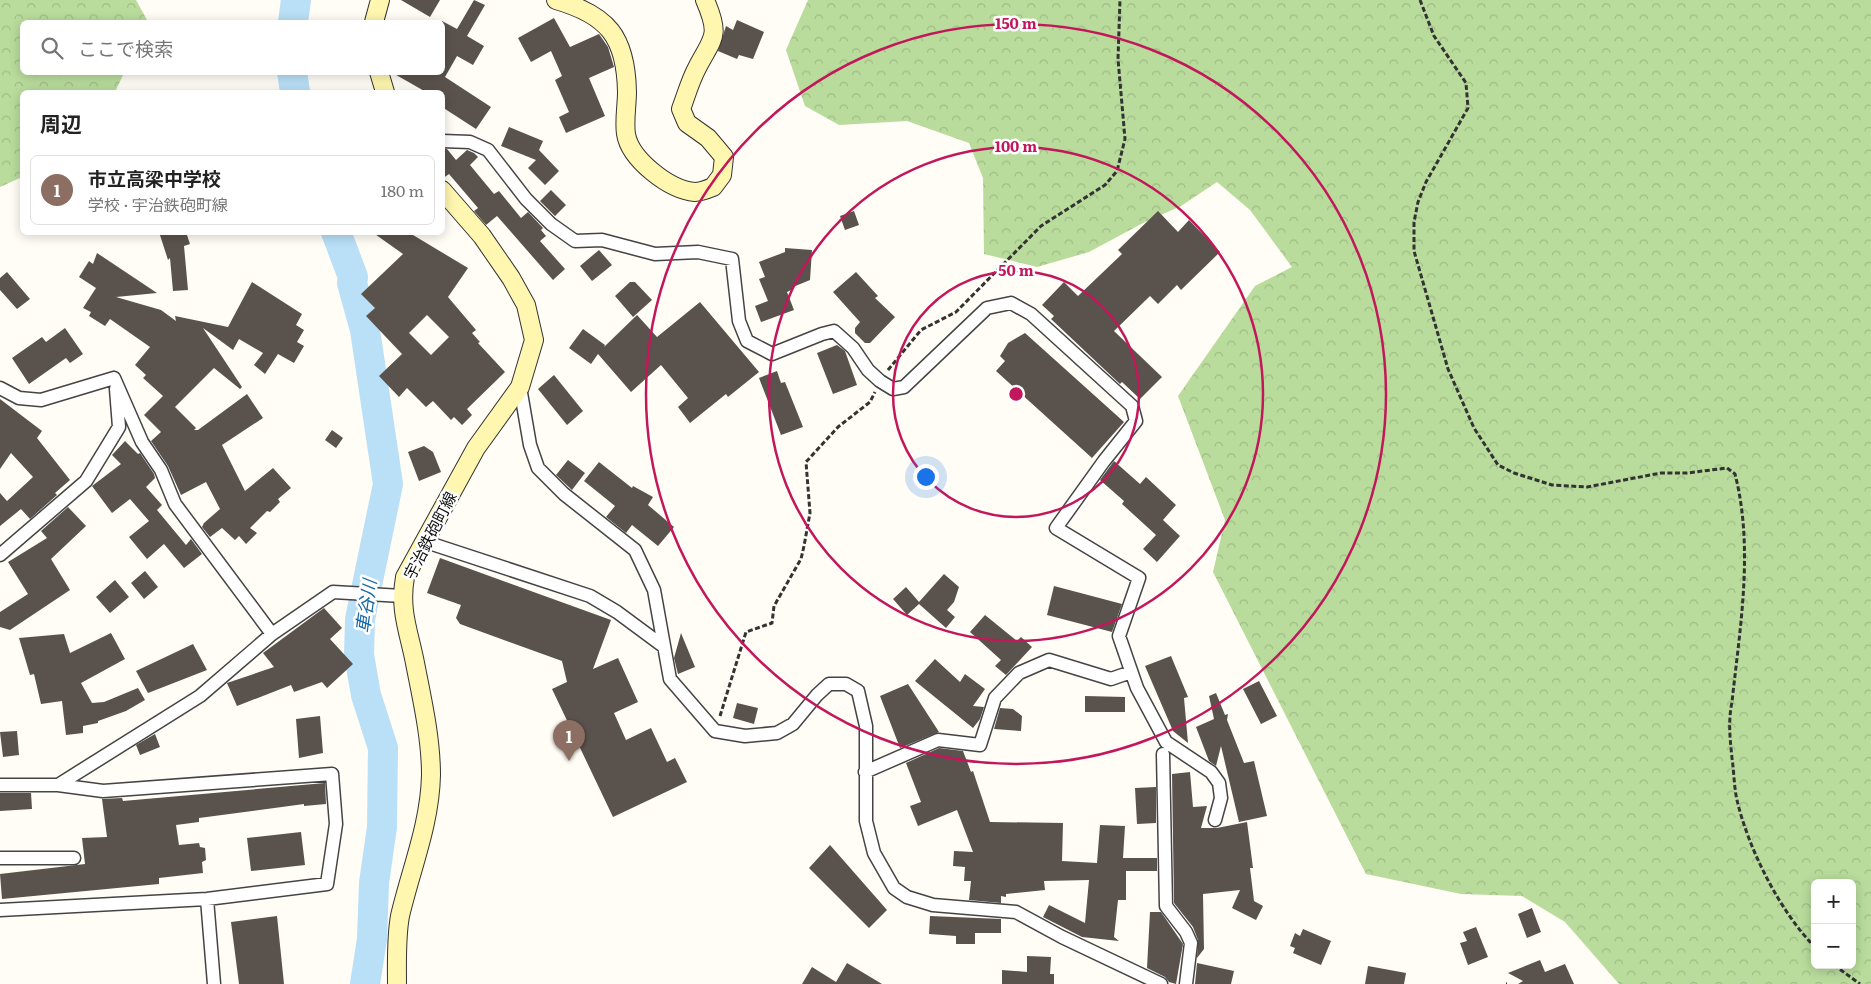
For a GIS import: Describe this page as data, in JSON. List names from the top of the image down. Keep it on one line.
{"streets":{"main road":["宇治鉄砲町線"]},"water":["車谷川"],"page":{"search":"ここで検索","heading":"周辺","list":[{"mark":"1","name":"市立高梁中学校","note":"学校 · 宇治鉄砲町線","value":"180 m"}],"pins":"1","map_buttons":["+","−"]},"rings":["150 m","100 m","50 m"]}
